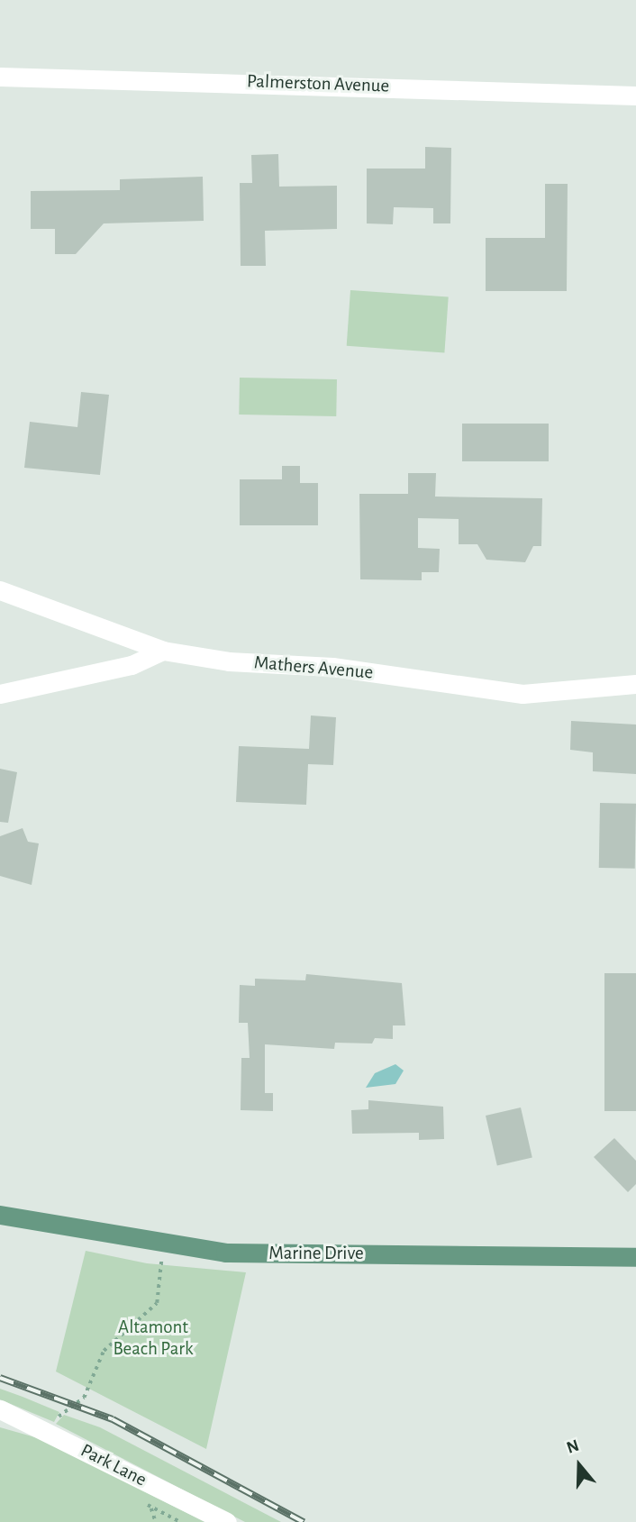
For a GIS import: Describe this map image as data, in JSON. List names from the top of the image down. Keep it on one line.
{"streets":{"main road":["Marine Drive"],"street":["Palmerston Avenue","Mathers Avenue","Park Lane"]},"parks":["Altamont Beach Park"],"north":"top"}
